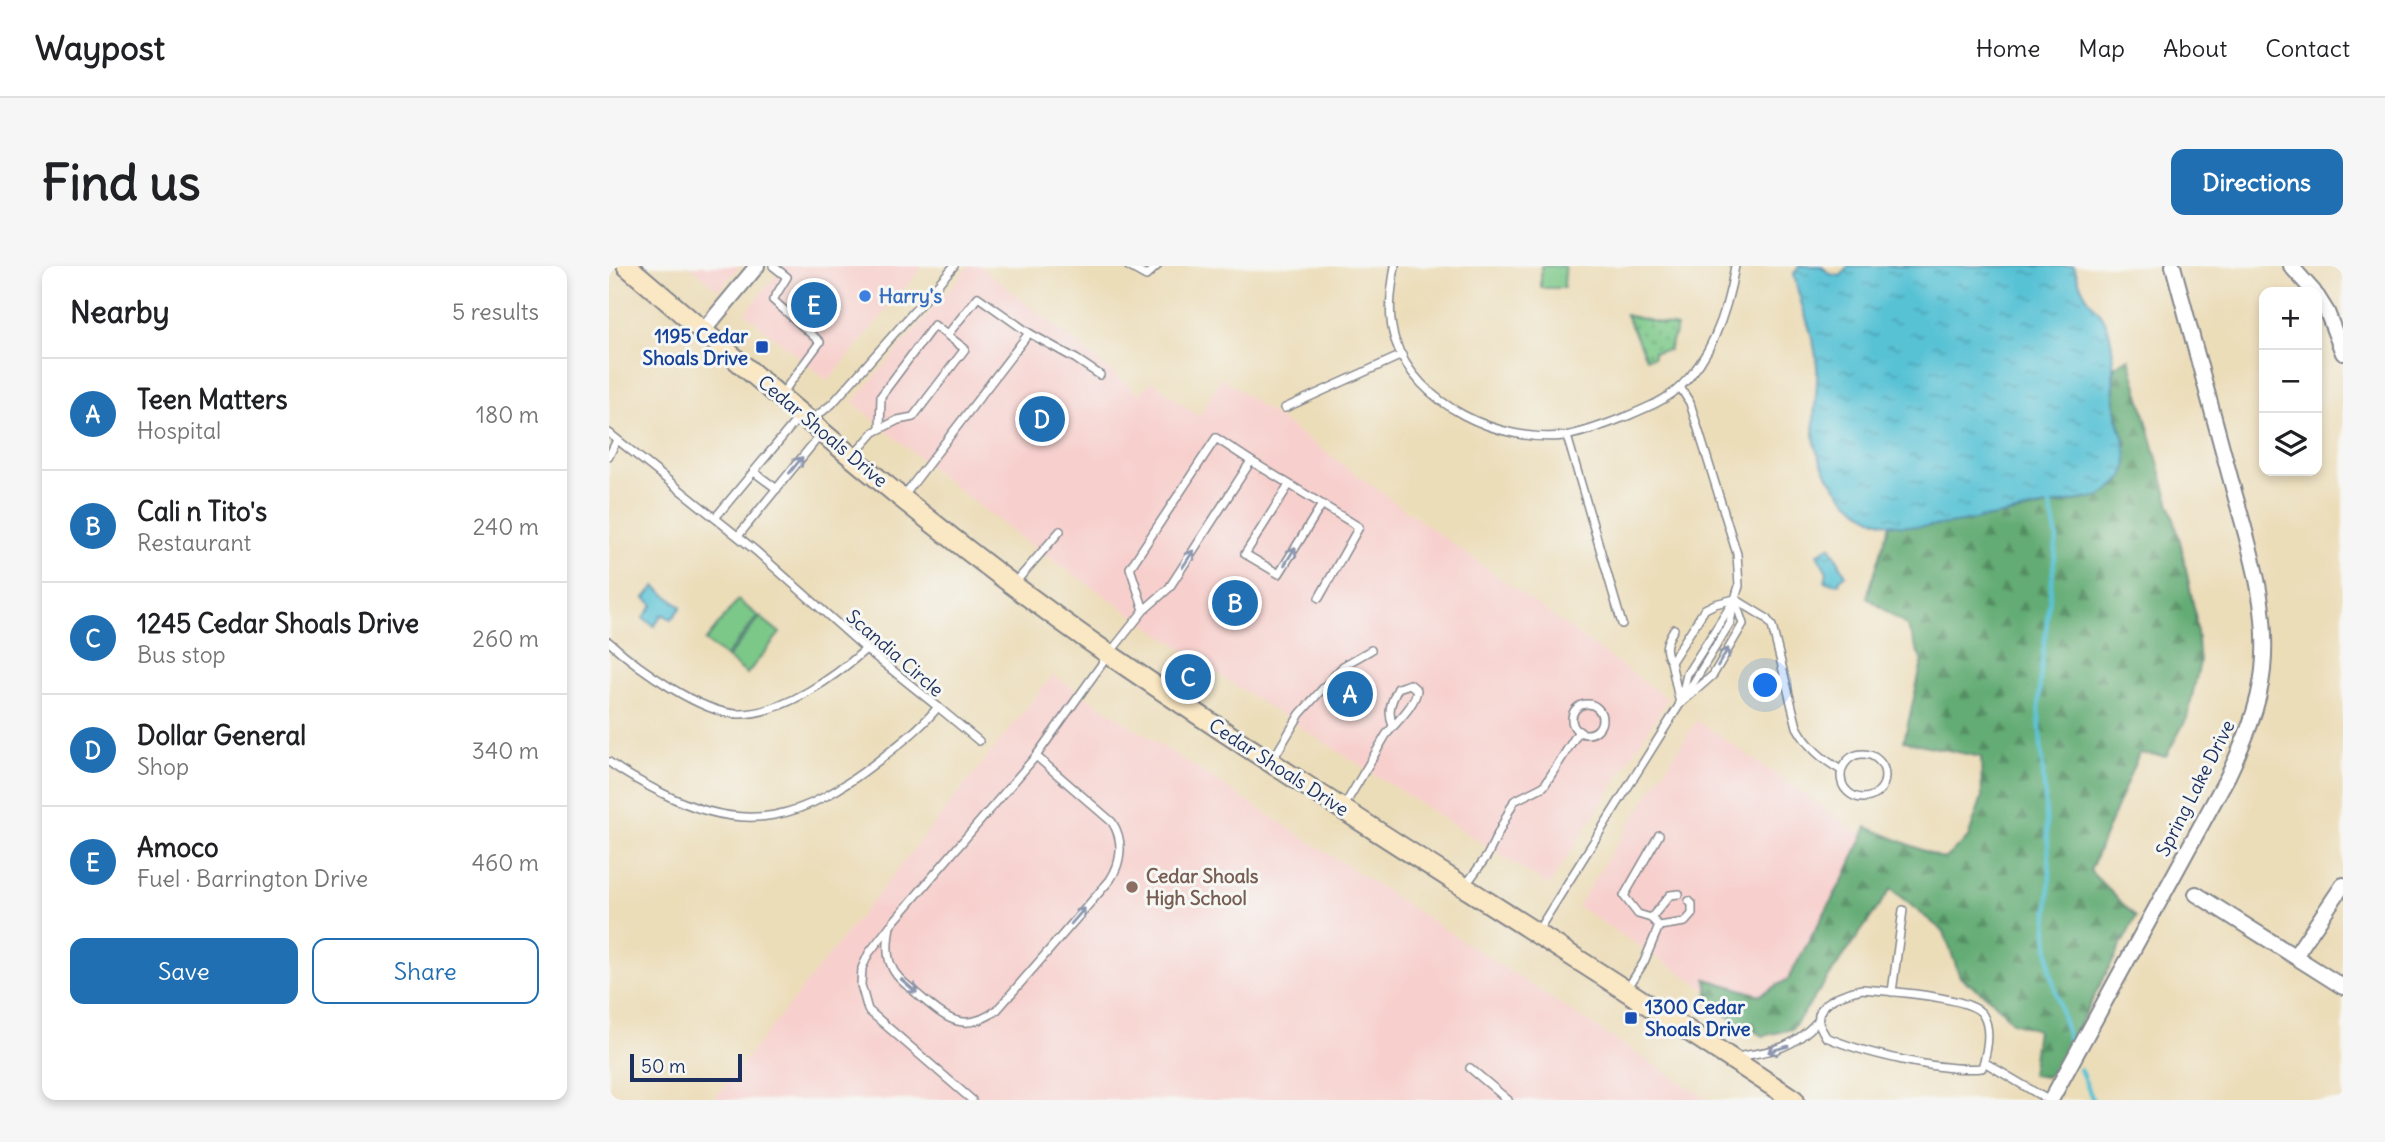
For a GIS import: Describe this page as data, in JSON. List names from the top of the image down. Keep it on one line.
{"streets":{"street":["Cedar Shoals Drive","Spring Lake Drive"],"lane":["Scandia Circle"]},"places":{"other":["Harry's","Cedar Shoals High School"],"transit":["1195 Cedar Shoals Drive","1300 Cedar Shoals Drive"]},"scale_bar":"50 m","page":{"header":"Waypost","nav":["Home","Map","About","Contact"],"buttons":["Directions",["Save","Share"]],"title":"Find us","heading":["Nearby","5 results"],"pins":["E","D","B","C","A"],"map_buttons":["+","−"],"list":[{"mark":"A","name":"Teen Matters","note":"Hospital","value":"180 m"},{"mark":"B","name":"Cali n Tito's","note":"Restaurant","value":"240 m"},{"mark":"C","name":"1245 Cedar Shoals Drive","note":"Bus stop","value":"260 m"},{"mark":"D","name":"Dollar General","note":"Shop","value":"340 m"},{"mark":"E","name":"Amoco","note":"Fuel · Barrington Drive","value":"460 m"}],"scale":"50 m"}}
